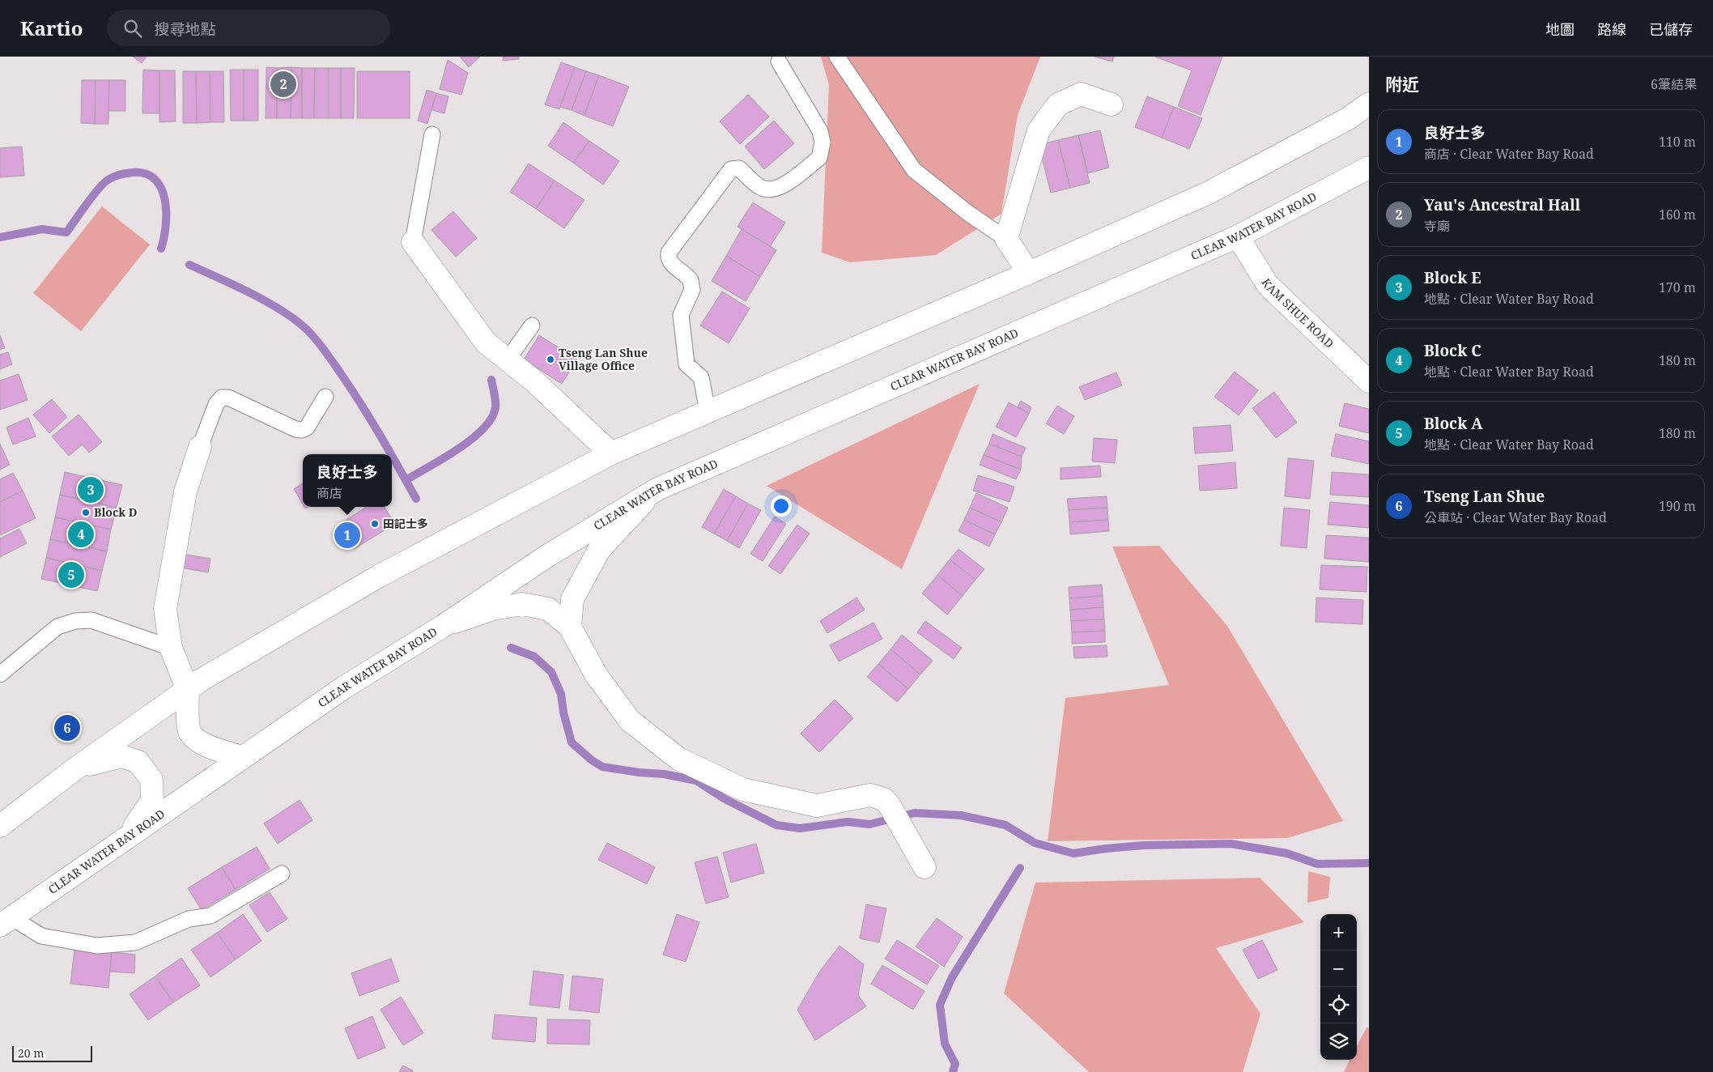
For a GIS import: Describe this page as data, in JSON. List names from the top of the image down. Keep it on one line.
{"streets":{"main road":["CLEAR WATER BAY ROAD","KAM SHUE ROAD"]},"crossings":[["CLEAR WATER BAY ROAD","KAM SHUE ROAD"]],"places":["Tseng Lan Shue Village Office","Block D","田記士多"],"scale_bar":"20 m","page":{"header":"Kartio","search":"搜尋地點","nav":["地圖","路線","已儲存"],"heading":["附近","6筆結果"],"pins":["2","3","4","1","5","6"],"list":[{"mark":"1","name":"良好士多","note":"商店 · Clear Water Bay Road","value":"110 m"},{"mark":"2","name":"Yau's Ancestral Hall","note":"寺廟","value":"160 m"},{"mark":"3","name":"Block E","note":"地點 · Clear Water Bay Road","value":"170 m"},{"mark":"4","name":"Block C","note":"地點 · Clear Water Bay Road","value":"180 m"},{"mark":"5","name":"Block A","note":"地點 · Clear Water Bay Road","value":"180 m"},{"mark":"6","name":"Tseng Lan Shue","note":"公車站 · Clear Water Bay Road","value":"190 m"}],"popup":["良好士多","商店"],"map_buttons":["+","−"],"scale":"20 m"}}
